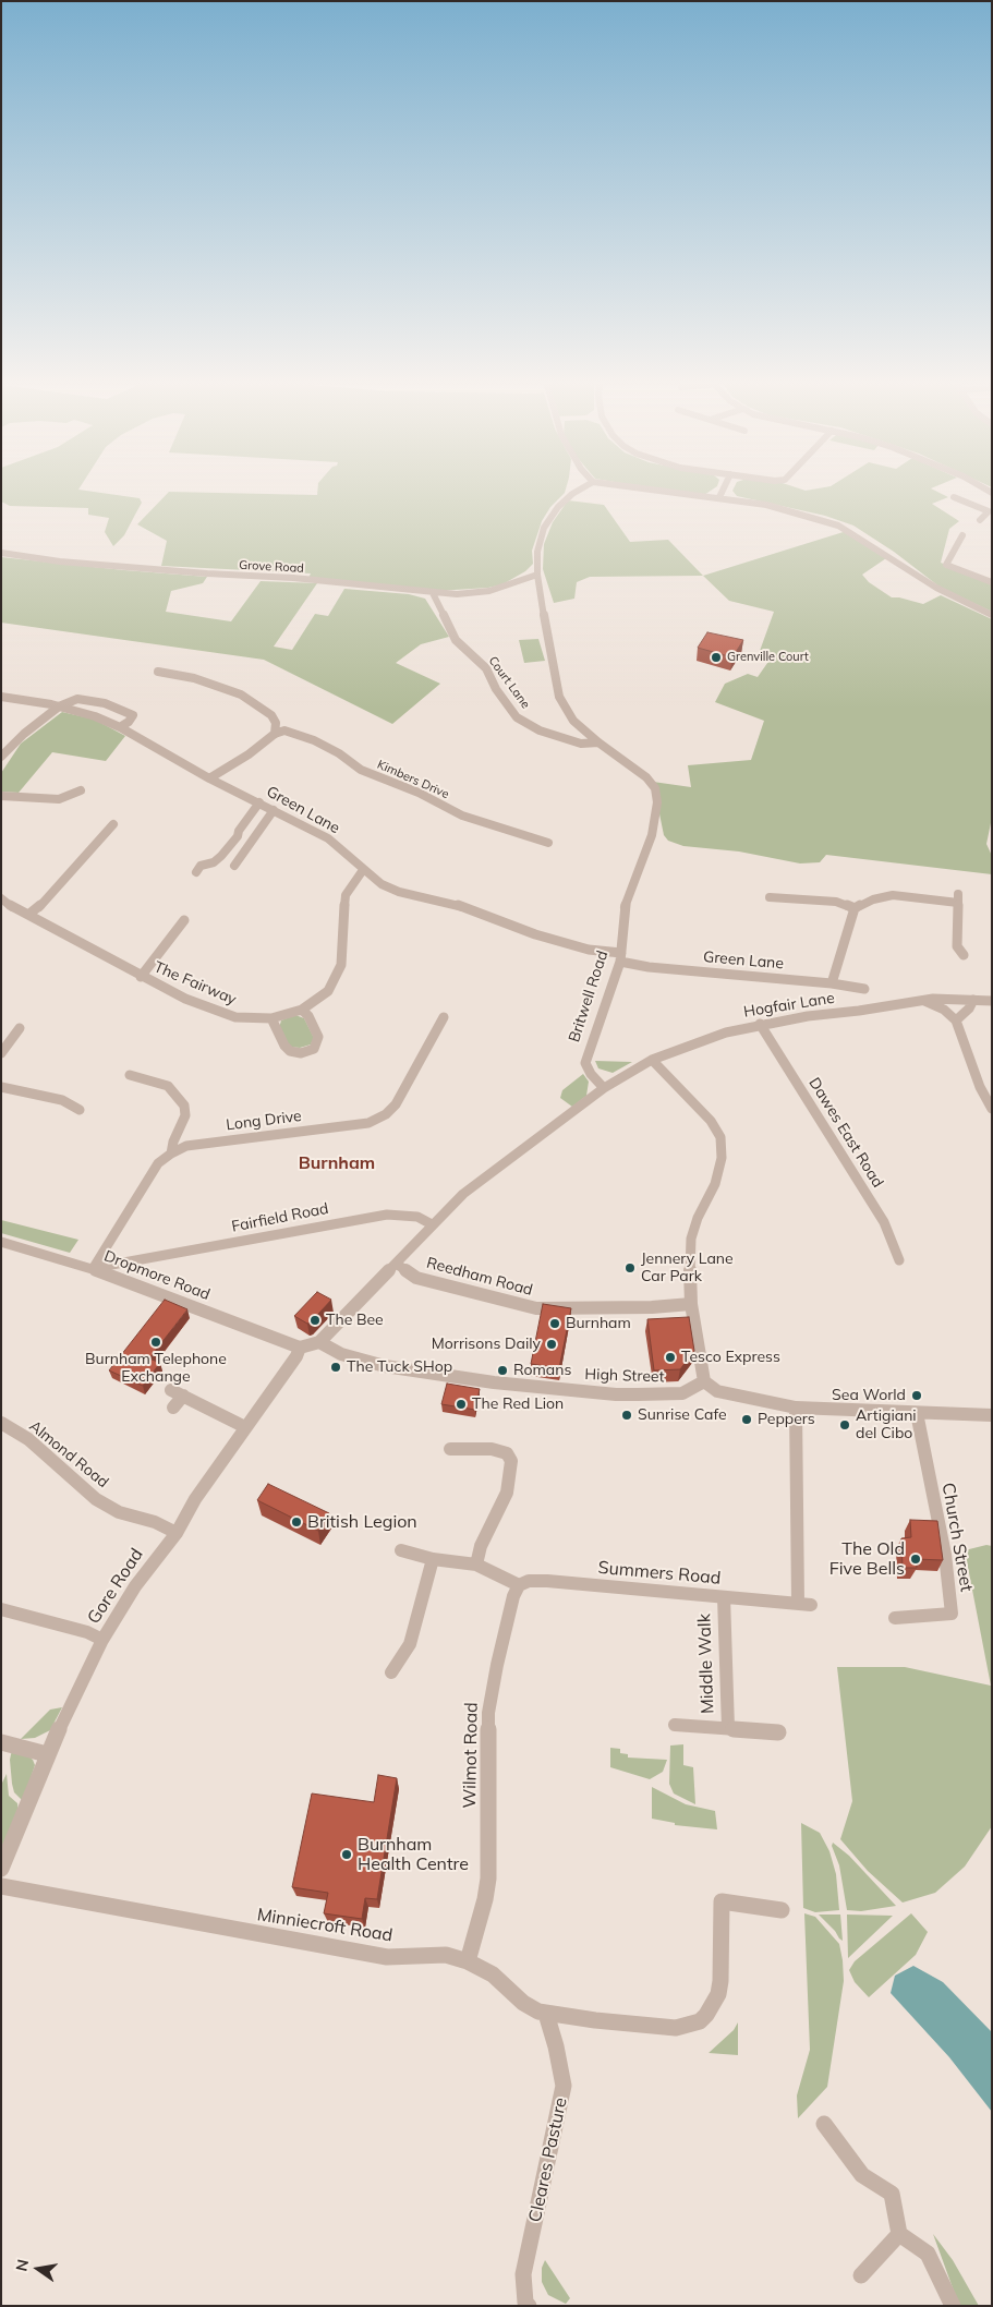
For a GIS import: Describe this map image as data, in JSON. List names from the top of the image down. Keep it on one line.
{"streets":{"street":["Grove Road","Court Lane","Kimbers Drive","Green Lane","The Fairway","Britwell Road","Hogfair Lane","Long Drive","Dawes East Road","Fairfield Road","Dropmore Road","Reedham Road","High Street","Almond Road","Church Street","Summers Road","Gore Road","Middle Walk","Wilmot Road","Minniecroft Road","Cleares Pasture"]},"crossings":[["Grove Road","Court Lane"],["Grove Road","Britwell Road"],["Court Lane","Britwell Road"],["Green Lane","The Fairway"],["Green Lane","Britwell Road"],["Britwell Road","Hogfair Lane"],["Hogfair Lane","Dawes East Road"],["Long Drive","Fairfield Road"],["Long Drive","Dropmore Road"],["Fairfield Road","Dropmore Road"],["Dropmore Road","Gore Road"],["Almond Road","Gore Road"],["Summers Road","Middle Walk"],["Summers Road","Wilmot Road"],["Wilmot Road","Minniecroft Road"],["Minniecroft Road","Cleares Pasture"]],"districts":["Burnham"],"places":["Grenville Court","Jennery Lane Car Park","The Bee","Burnham","Burnham Telephone Exchange","Morrisons Daily","Tesco Express","The Tuck SHop","Romans","Sea World","The Red Lion","Sunrise Cafe","Peppers","Artigiani del Cibo","British Legion","The Old Five Bells","Burnham Health Centre"],"north":"left"}
